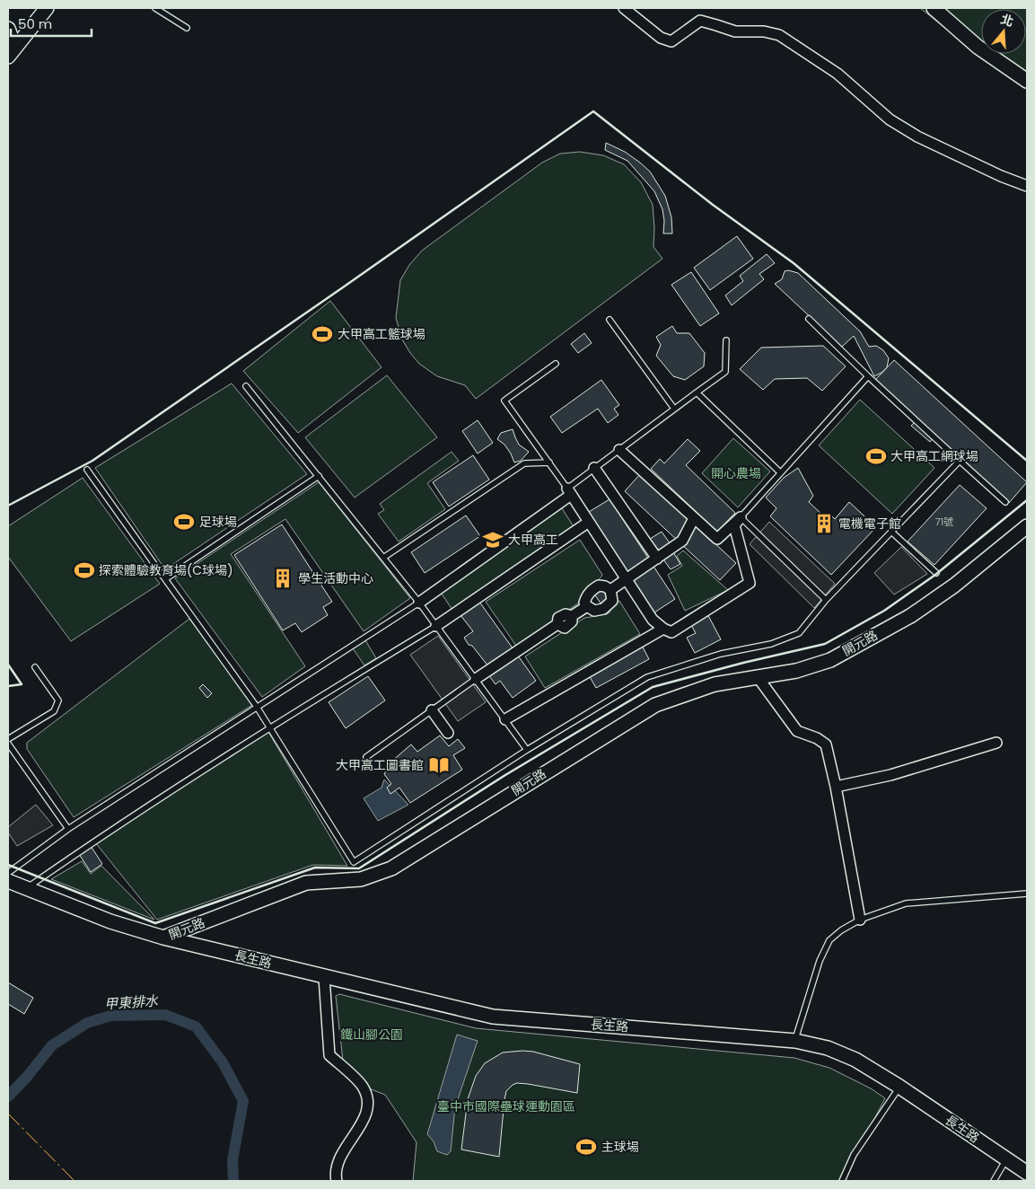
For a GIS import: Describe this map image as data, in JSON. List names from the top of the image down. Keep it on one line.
{"streets":{"street":["開元路","長生路"]},"crossings":[["開元路","長生路"]],"water":["甲東排水"],"parks":["開心農場","鐵山腳公園","臺中市國際壘球運動園區"],"places":{"sports":["大甲高工籃球場","大甲高工網球場","足球場","探索體驗教育場(C球場)","主球場"],"building":["電機電子館","學生活動中心"],"school or university":["大甲高工"],"library":["大甲高工圖書館"]},"house_numbers":["71號"],"scale_bar":"50 m","north":"top"}
